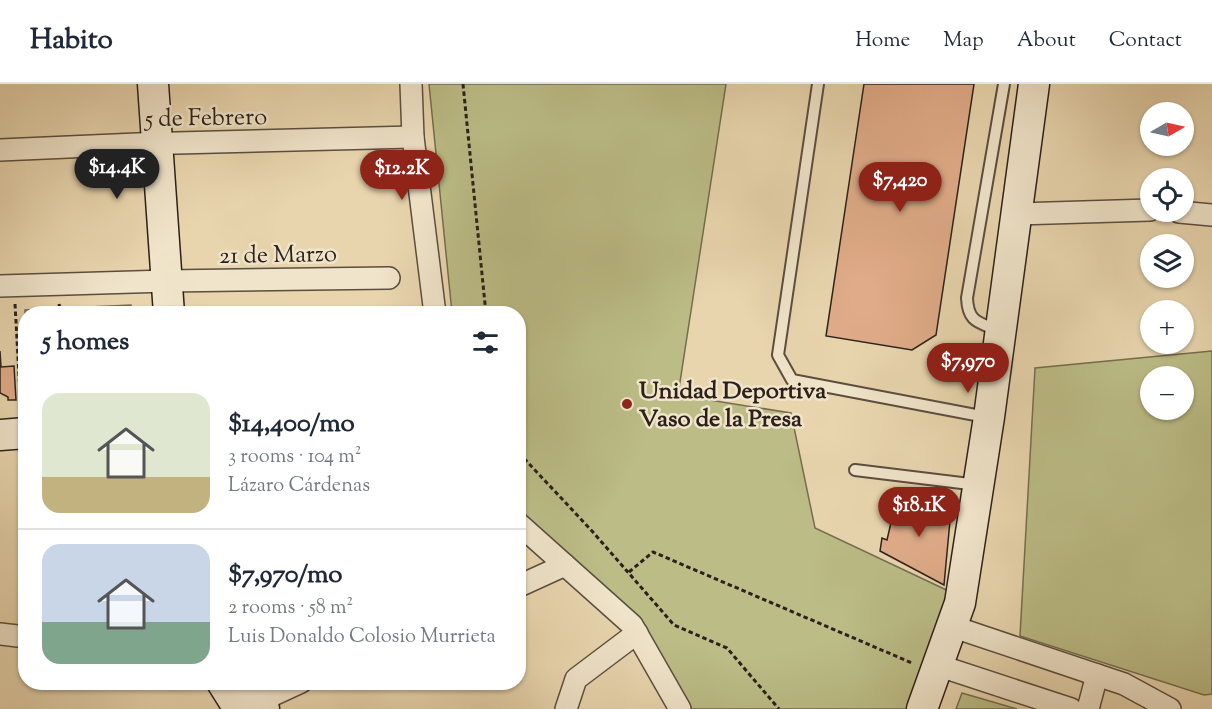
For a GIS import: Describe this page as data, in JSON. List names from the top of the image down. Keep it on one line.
{"streets":{"street":["5 de Febrero","21 de Marzo"]},"places":["Unidad Deportiva Vaso de la Presa"],"north":"right","page":{"header":"Habito","nav":["Home","Map","About","Contact"],"map_buttons":["+","−"],"price":["$14.4K","$12.2K","$7,420","$7,970","$18.1K"],"heading":"5 homes","list":[{"name":"$14,400/mo","note":"3 rooms · 104 m² · Lázaro Cárdenas"},{"name":"$7,970/mo","note":"2 rooms · 58 m² · Luis Donaldo Colosio Murrieta"}]}}
